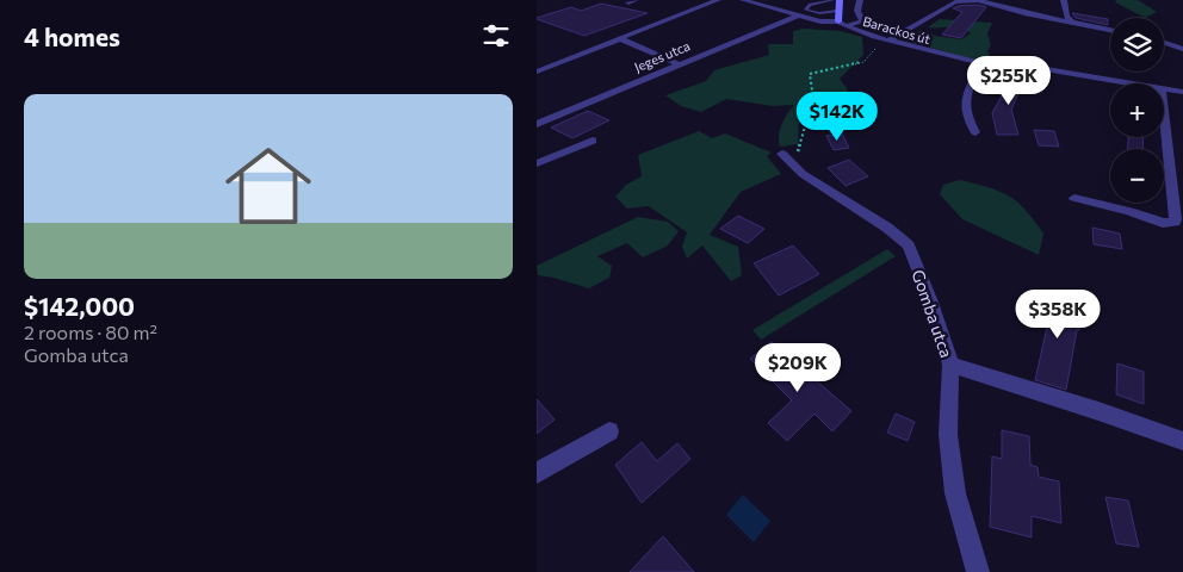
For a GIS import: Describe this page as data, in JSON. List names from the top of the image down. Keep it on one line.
{"streets":{"street":["Barackos út","Jeges utca","Gomba utca"]},"page":{"heading":"4 homes","map_buttons":["+","−"],"price":["$255K","$142K","$358K","$209K"],"list":[{"name":"$142,000","note":"2 rooms · 80 m² · Gomba utca"}]}}
